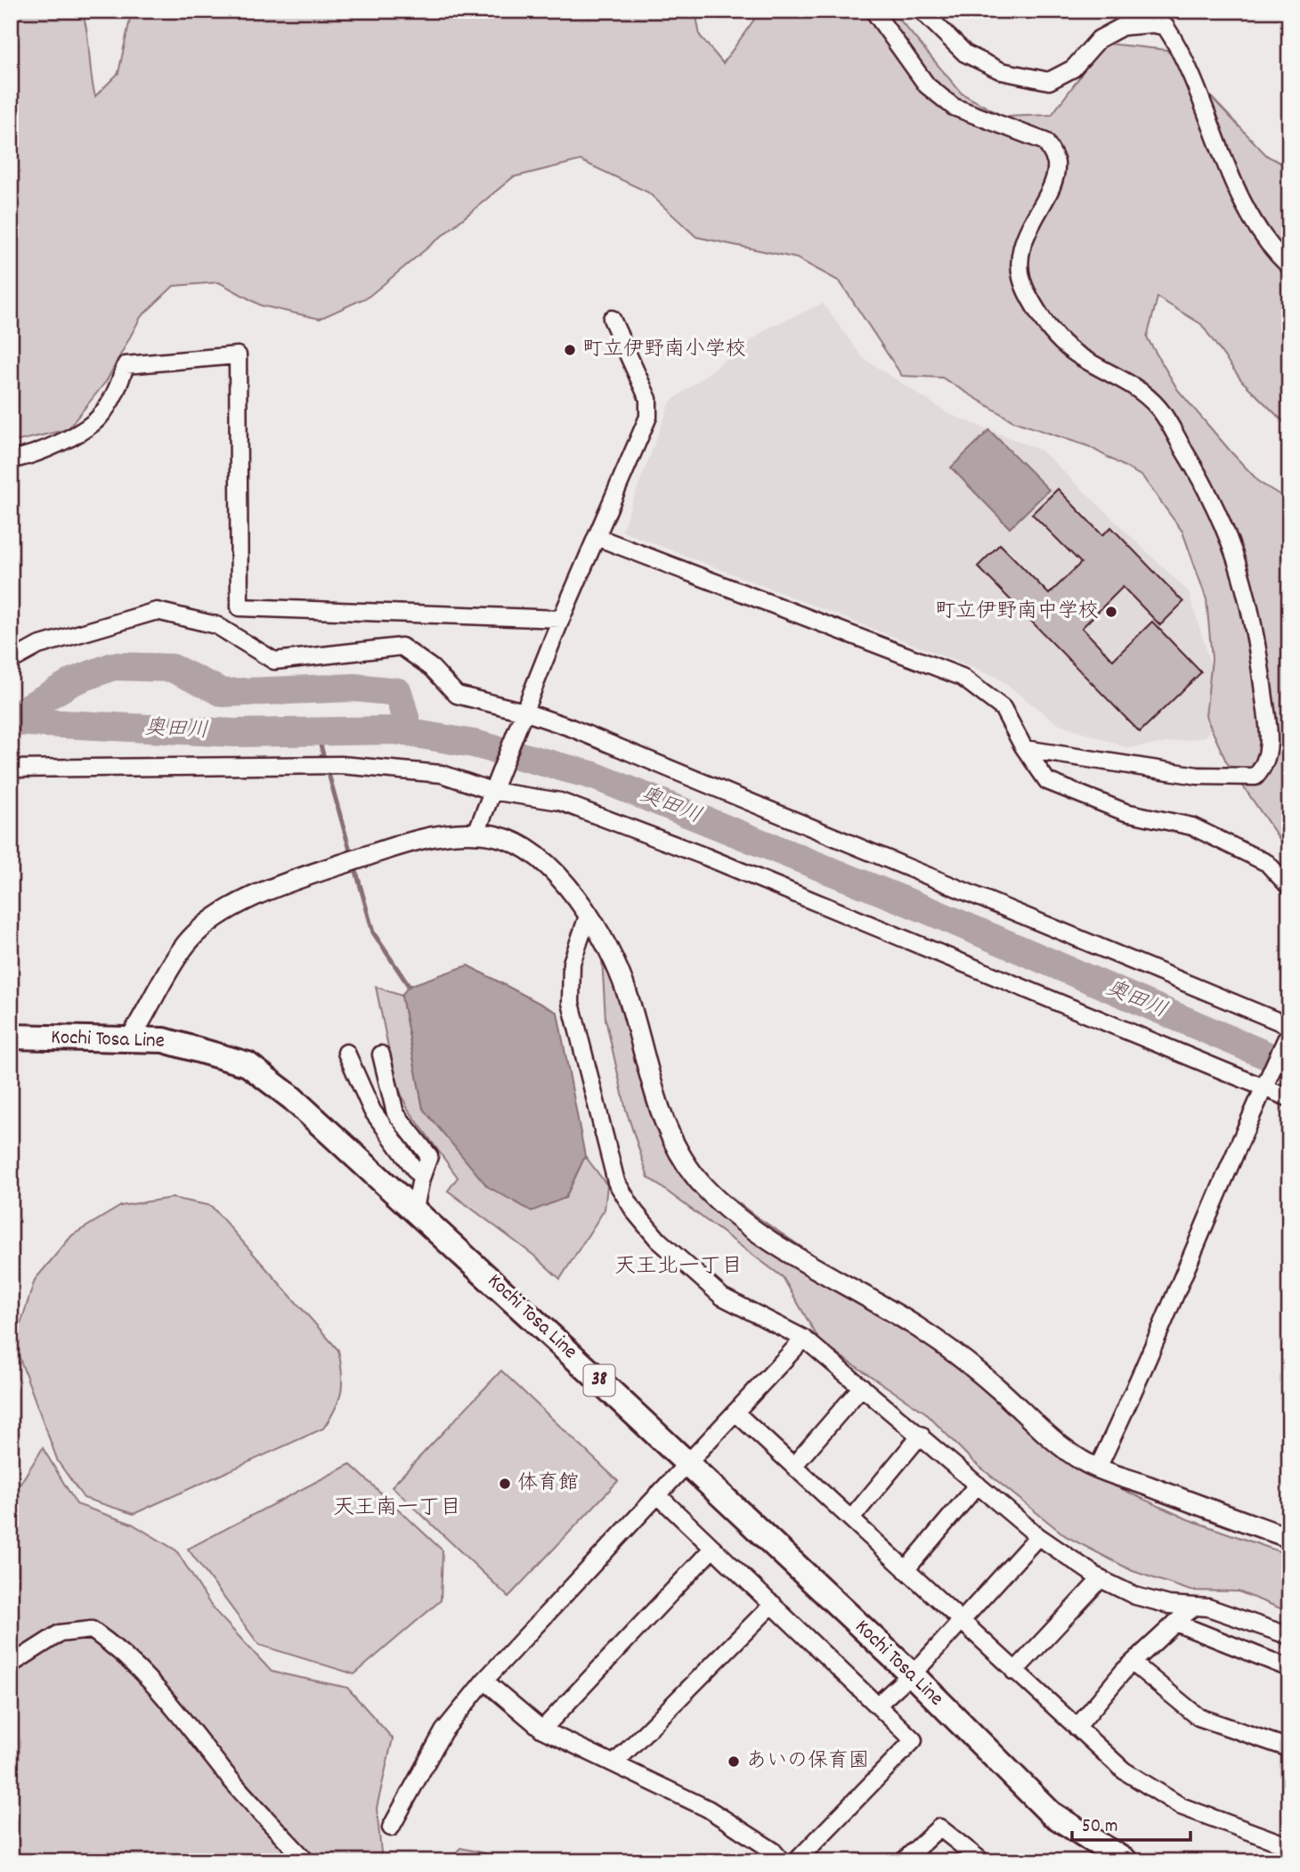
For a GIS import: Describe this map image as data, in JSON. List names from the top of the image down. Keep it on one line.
{"streets":{"main road":["Kochi Tosa Line","38"]},"districts":["天王北一丁目","天王南一丁目"],"water":["奥田川"],"places":["町立伊野南小学校","町立伊野南中学校","体育館","あいの保育園"],"scale_bar":"50 m"}
